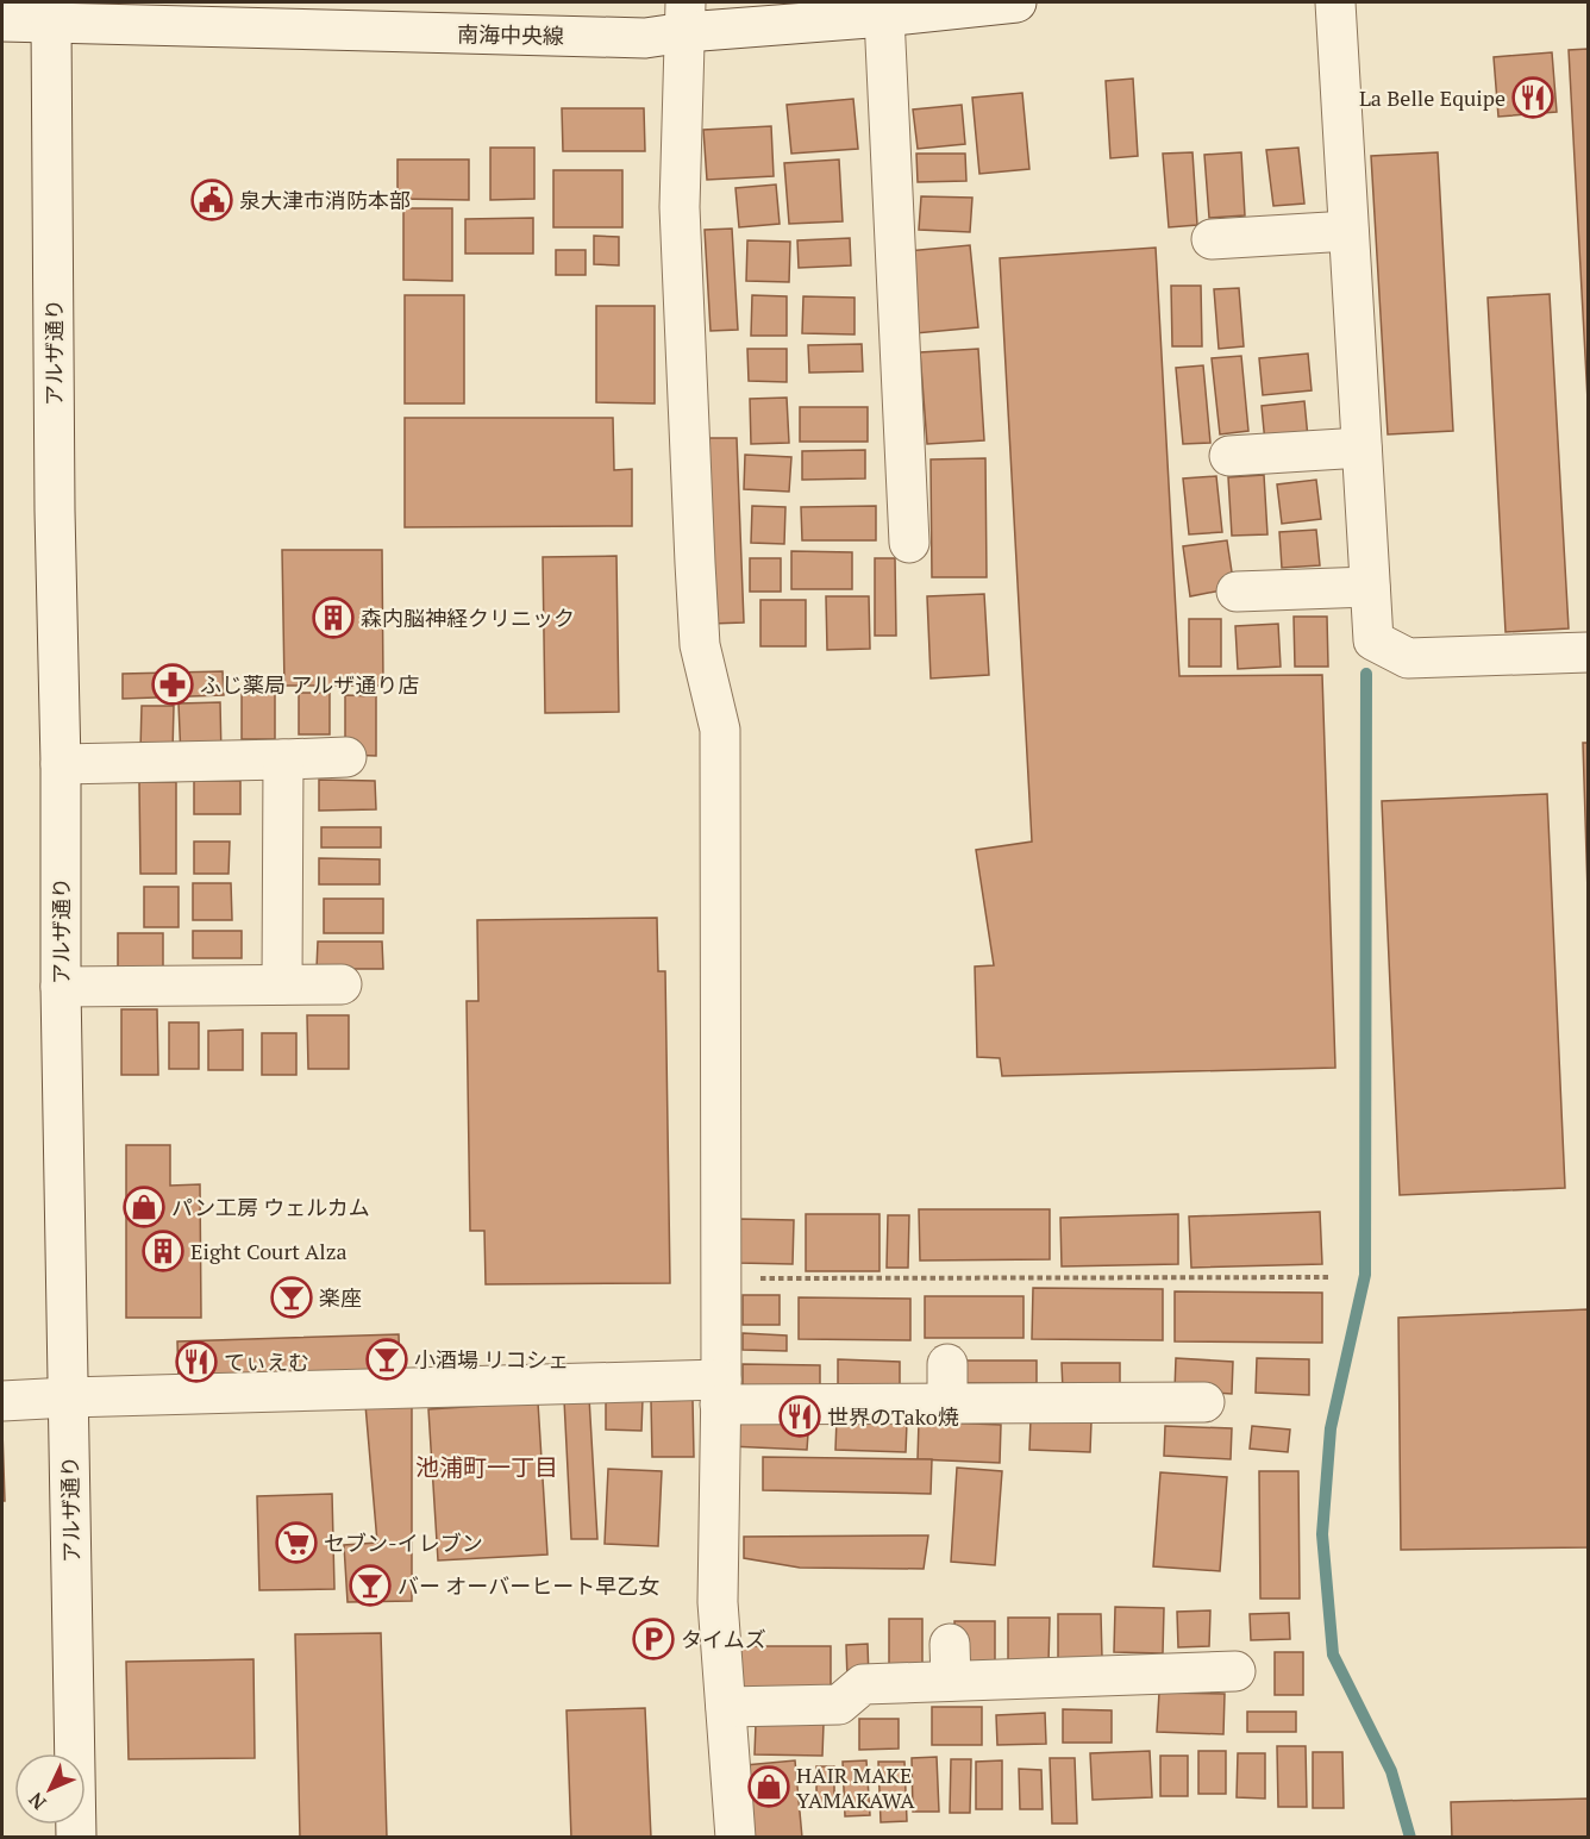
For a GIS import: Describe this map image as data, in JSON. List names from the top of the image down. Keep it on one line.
{"streets":{"street":["南海中央線","アルザ通り"]},"crossings":[["南海中央線","アルザ通り"]],"districts":["池浦町一丁目"],"places":{"restaurant":["La Belle Equipe","てぃえむ","世界のTako焼"],"public building":["泉大津市消防本部"],"building":["森内脳神経クリニック","Eight Court Alza"],"pharmacy":["ふじ薬局 アルザ通り店"],"shop":["パン工房 ウェルカム","HAIR MAKE YAMAKAWA"],"bar":["楽座","小酒場 リコシェ","バー オーバーヒート早乙女"],"supermarket":["セブン-イレブン"],"parking":["タイムズ"]},"north":"bottom left"}
